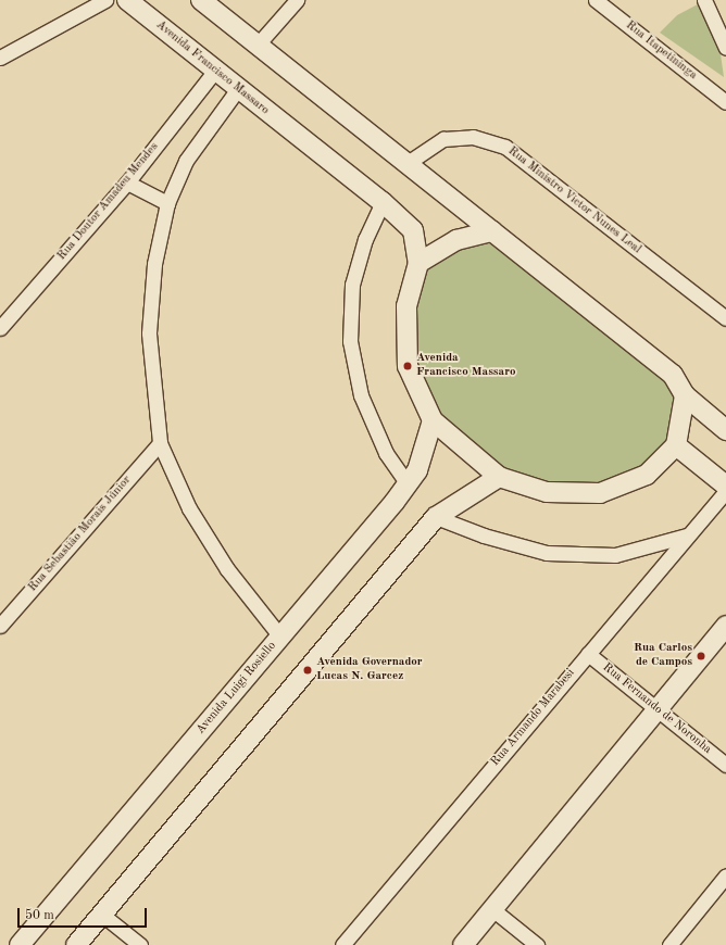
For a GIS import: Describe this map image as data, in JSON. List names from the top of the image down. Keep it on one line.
{"streets":{"main road":["Avenida Francisco Massaro","Avenida Luigi Rosiello"],"street":["Rua Itapetininga","Rua Ministro Victor Nunes Leal","Rua Doutor Amadeu Mendes","Rua Sebastião Morais Júnior","Rua Fernando de Noronha","Rua Armando Marabesi"]},"crossings":[["Avenida Francisco Massaro","Rua Doutor Amadeu Mendes"],["Avenida Francisco Massaro","Avenida Luigi Rosiello"],["Rua Fernando de Noronha","Rua Armando Marabesi"]],"places":["Avenida Francisco Massaro","Rua Carlos de Campos","Avenida Governador Lucas N. Garcez"],"scale_bar":"50 m"}
